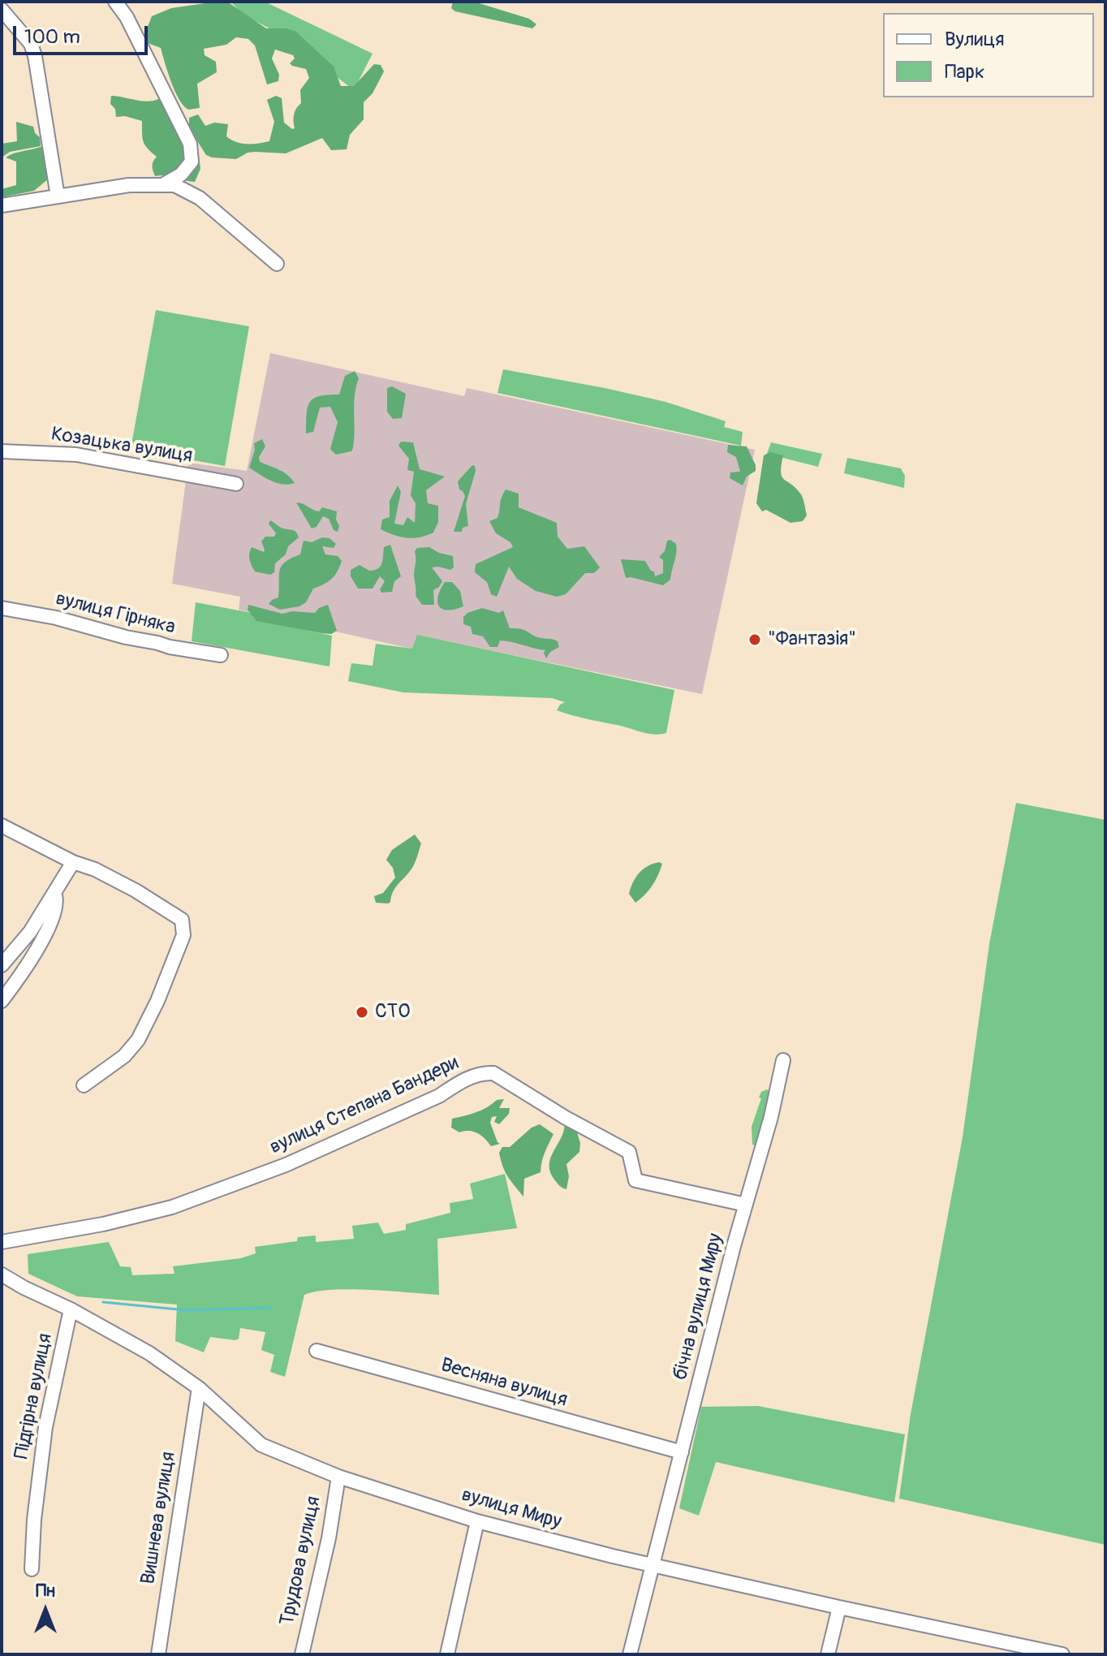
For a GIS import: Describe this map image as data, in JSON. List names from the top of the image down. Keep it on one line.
{"streets":{"street":["Козацька вулиця","вулиця Гірняка","вулиця Степана Бандери","бічна вулиця Миру","Весняна вулиця","Підгірна вулиця","вулиця Миру","Вишнева вулиця","Трудова вулиця"]},"crossings":[["вулиця Степана Бандери","бічна вулиця Миру"],["бічна вулиця Миру","Весняна вулиця"],["бічна вулиця Миру","вулиця Миру"],["Підгірна вулиця","вулиця Миру"],["вулиця Миру","Вишнева вулиця"],["вулиця Миру","Трудова вулиця"]],"places":["\"Фантазія\"","СТО"],"legend":["Вулиця","Парк"],"scale_bar":"100 m","north":"top"}
